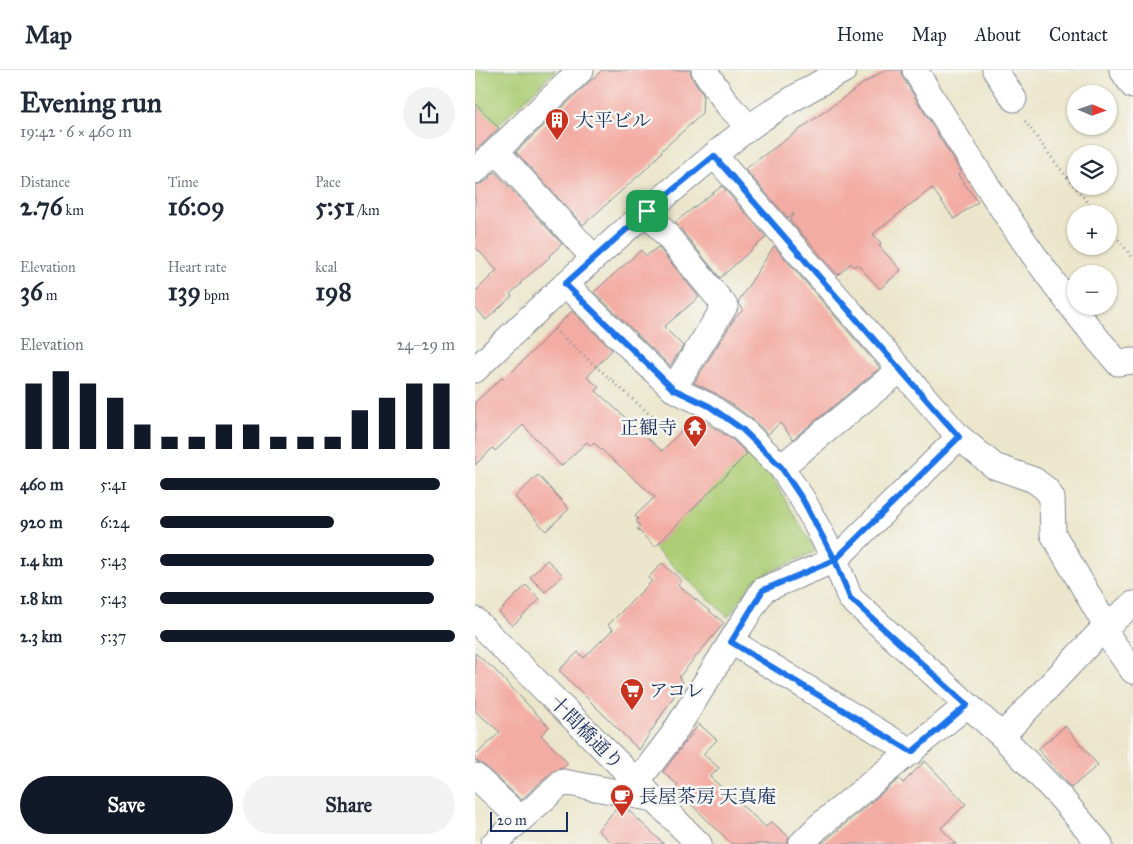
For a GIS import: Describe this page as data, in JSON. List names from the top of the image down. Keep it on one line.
{"streets":{"street":["十間橋通り"]},"places":{"building":["大平ビル"],"temple":["正観寺"],"supermarket":["アコレ"],"cafe":["長屋茶房 天真庵"]},"scale_bar":"20 m","north":"right","page":{"header":"Map","nav":["Home","Map","About","Contact"],"heading":["Evening run","19:42 · 6 × 460 m"],"map_buttons":["+","−"],"stats":[["Distance","2.76 km"],["Time","16:09"],["Pace","5:51 /km"],["Elevation","36 m"],["Heart rate","139 bpm"],["kcal","198"]],"chart":["Elevation","24–29 m"],"list":[{"name":"460 m","note":"5:41"},{"name":"920 m","note":"6:24"},{"name":"1.4 km","note":"5:43"},{"name":"1.8 km","note":"5:43"},{"name":"2.3 km","note":"5:37"}],"buttons":["Save","Share"],"scale":"20 m"}}
